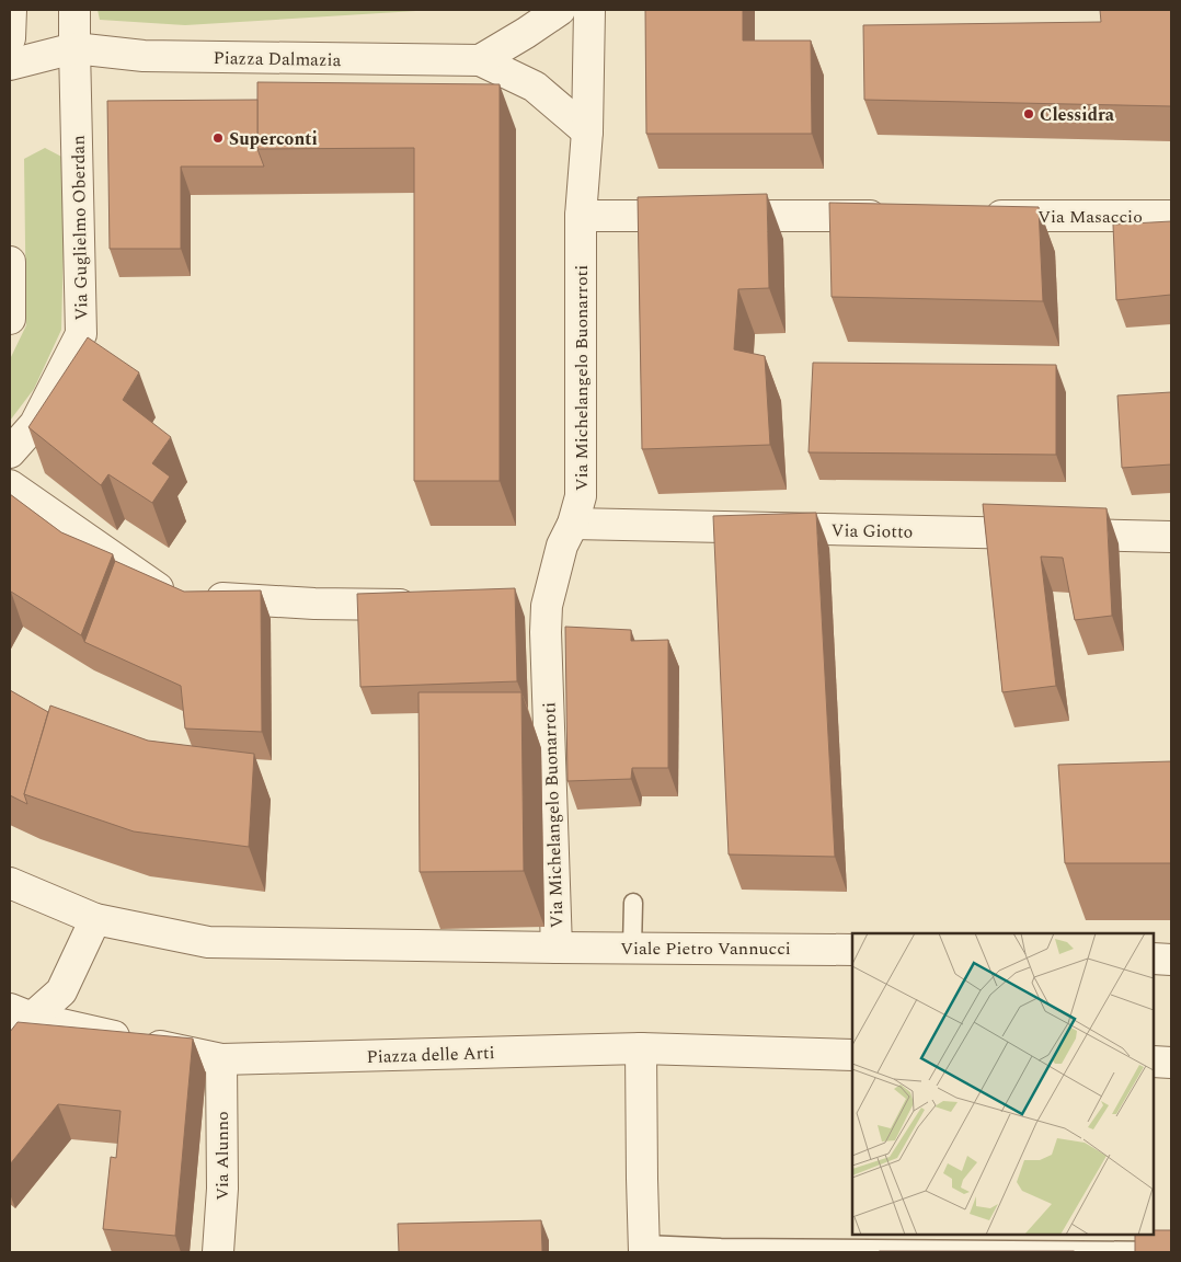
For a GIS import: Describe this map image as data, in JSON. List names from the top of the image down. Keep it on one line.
{"streets":{"street":["Piazza Dalmazia","Via Masaccio","Via Guglielmo Oberdan","Via Michelangelo Buonarroti","Via Giotto","Viale Pietro Vannucci","Piazza delle Arti","Via Alunno"]},"crossings":[["Piazza Dalmazia","Via Guglielmo Oberdan"],["Piazza Dalmazia","Via Michelangelo Buonarroti"],["Via Michelangelo Buonarroti","Via Giotto"],["Via Michelangelo Buonarroti","Viale Pietro Vannucci"],["Piazza delle Arti","Via Alunno"]],"places":["Clessidra","Superconti"]}
